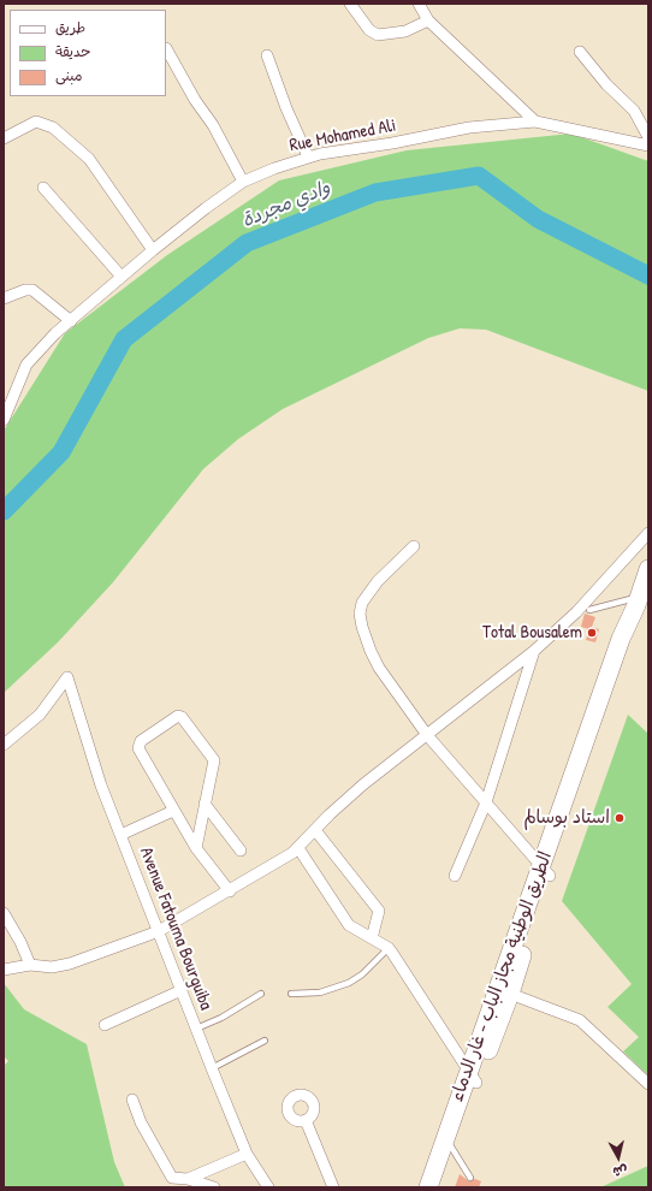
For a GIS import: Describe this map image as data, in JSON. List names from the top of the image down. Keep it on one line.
{"streets":{"main road":["الطريق الوطنية مجاز الباب - غار الدماء"],"street":["Rue Mohamed Ali","Avenue Fatouma Bourguiba"]},"water":["وادي مجردة"],"places":["Total Bousalem","استاد بوسالم"],"legend":["طريق","حديقة","مبنى"],"north":"bottom"}
